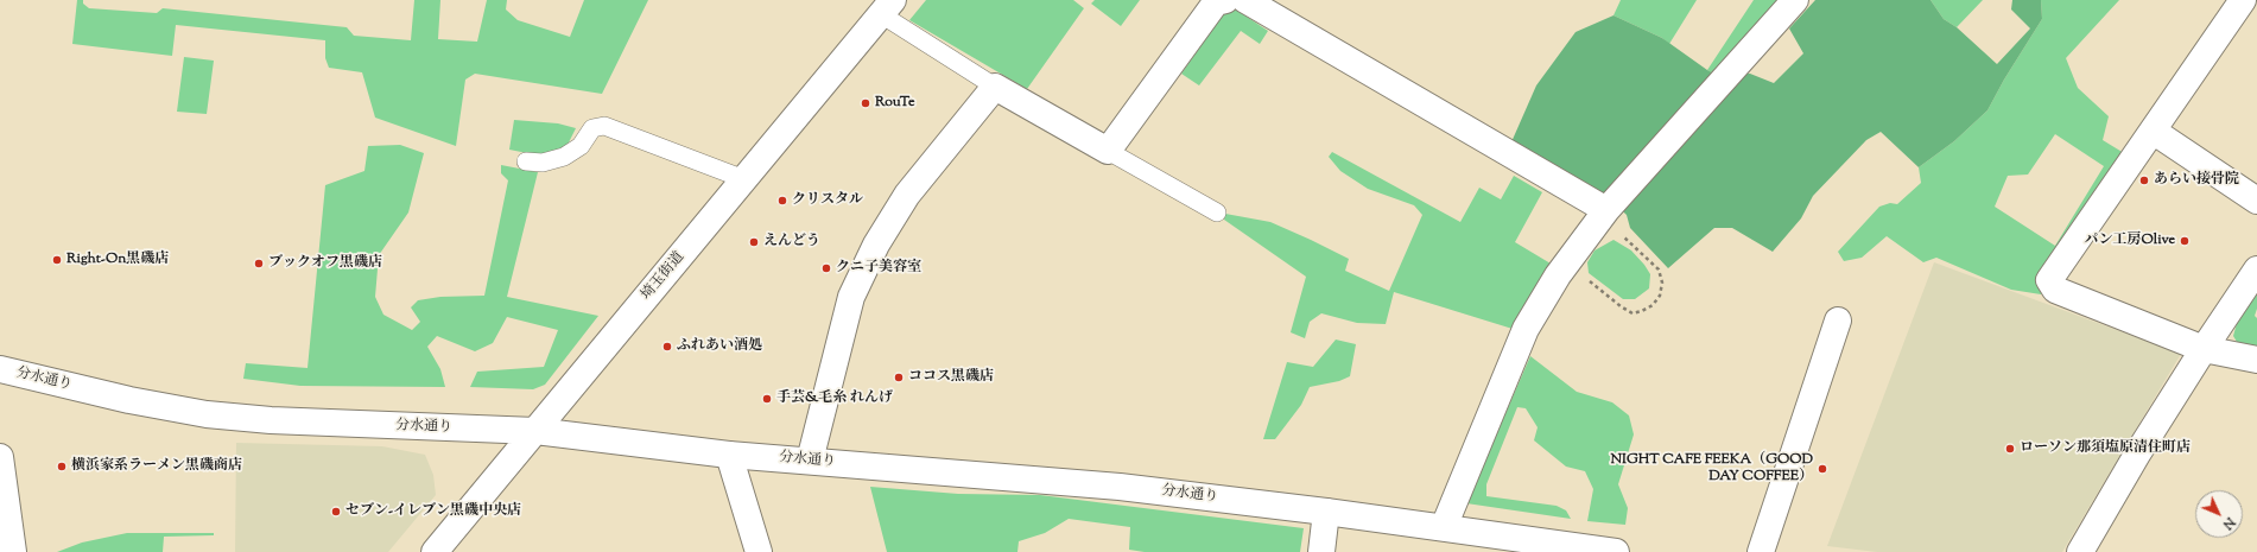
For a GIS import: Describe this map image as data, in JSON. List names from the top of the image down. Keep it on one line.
{"streets":{"street":["埼玉街道","分水通り"]},"crossings":[["埼玉街道","分水通り"]],"places":["RouTe","あらい接骨院","クリスタル","パン工房Olive","えんどう","Right-On黒磯店","ブックオフ黒磯店","クニ子美容室","ふれあい酒処","ココス黒磯店","手芸&毛糸 れんげ","ローソン那須塩原清住町店","横浜家系ラーメン黒磯商店","NIGHT CAFE FEEKA（GOOD DAY COFFEE）","セブン-イレブン黒磯中央店"],"north":"bottom right"}
